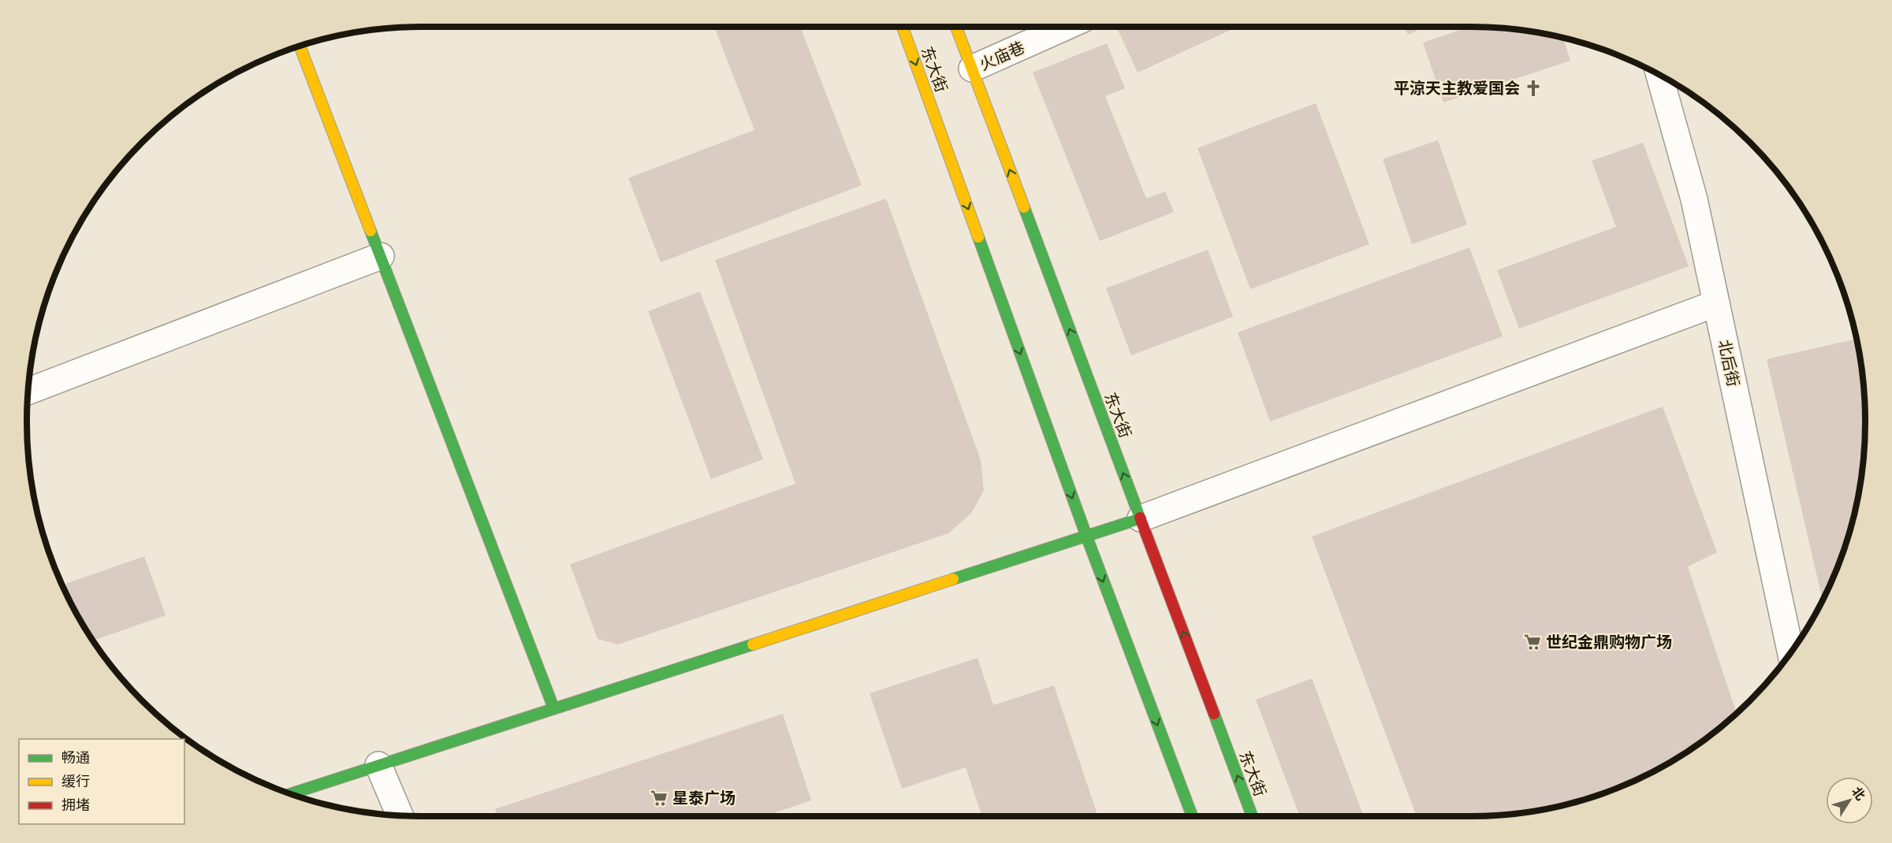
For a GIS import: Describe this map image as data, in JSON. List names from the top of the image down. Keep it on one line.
{"streets":{"main road":["东大街"],"street":["火庙巷","北后街"]},"crossings":[["火庙巷","东大街"]],"places":{"church":["平涼天主教爱国会"],"supermarket":["世纪金鼎购物广场","星泰广场"]},"legend":["畅通","缓行","拥堵"],"north":"top right"}
